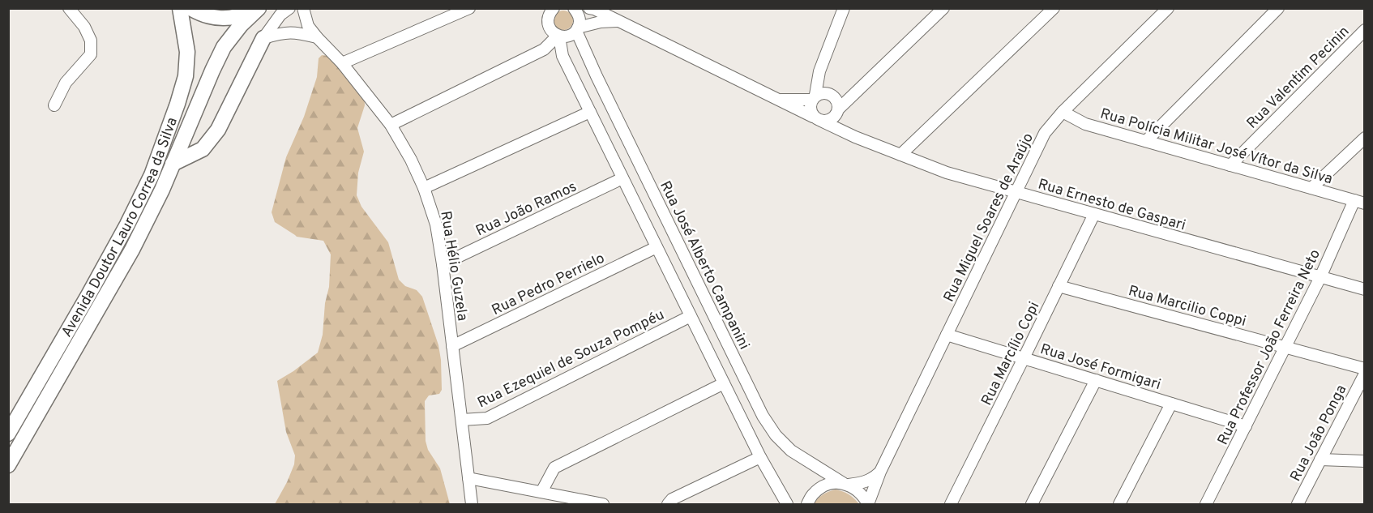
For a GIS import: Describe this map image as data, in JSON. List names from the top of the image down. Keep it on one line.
{"streets":{"main road":["Avenida Doutor Lauro Correa da Silva"],"street":["Rua Valentim Pecinin","Rua Polícia Militar José Vítor da Silva","Rua Ernesto de Gaspari","Rua João Ramos","Rua Miguel Soares de Araújo","Rua José Alberto Campanini","Rua Hélio Guzela","Rua Pedro Perrielo","Rua Marcilio Coppi","Rua Professor João Ferreira Neto","Rua Marcílio Copi","Rua Ezequiel de Souza Pompéu","Rua José Formigari","Rua João Ponga"]},"crossings":[["Rua Valentim Pecinin","Rua Polícia Militar José Vítor da Silva"],["Rua Polícia Militar José Vítor da Silva","Rua Miguel Soares de Araújo"],["Rua Polícia Militar José Vítor da Silva","Rua Professor João Ferreira Neto"],["Rua Ernesto de Gaspari","Rua Miguel Soares de Araújo"],["Rua Ernesto de Gaspari","Rua Professor João Ferreira Neto"],["Rua Ernesto de Gaspari","Rua Marcílio Copi"],["Rua João Ramos","Rua Hélio Guzela"],["Rua Miguel Soares de Araújo","Rua José Alberto Campanini"],["Rua Miguel Soares de Araújo","Rua José Formigari"],["Rua Hélio Guzela","Rua Pedro Perrielo"],["Rua Hélio Guzela","Rua Ezequiel de Souza Pompéu"],["Rua Marcilio Coppi","Rua Professor João Ferreira Neto"],["Rua Marcilio Coppi","Rua Marcílio Copi"],["Rua Professor João Ferreira Neto","Rua José Formigari"],["Rua Marcílio Copi","Rua José Formigari"]]}
